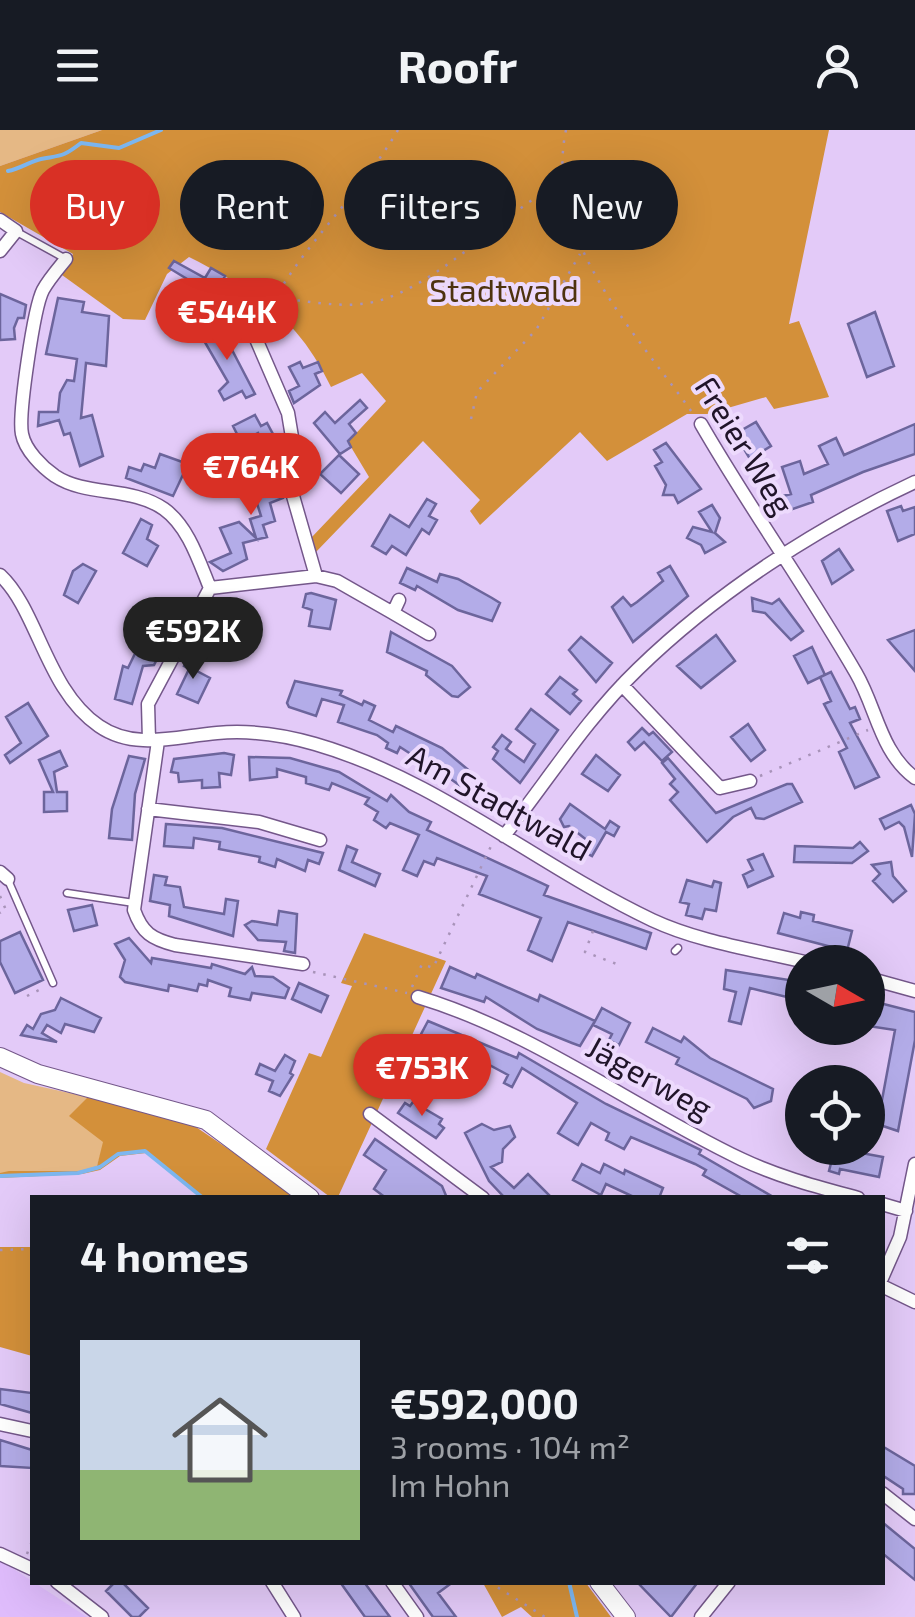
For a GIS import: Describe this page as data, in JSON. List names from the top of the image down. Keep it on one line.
{"streets":{"street":["Freier Weg","Am Stadtwald","Jägerweg"]},"parks":["Stadtwald"],"north":"right","page":{"header":"Roofr","chip":["Buy","Rent","Filters","New"],"price":["€544K","€764K","€592K","€753K"],"heading":"4 homes","list":[{"name":"€592,000","note":"3 rooms · 104 m² · Im Hohn"}]}}
